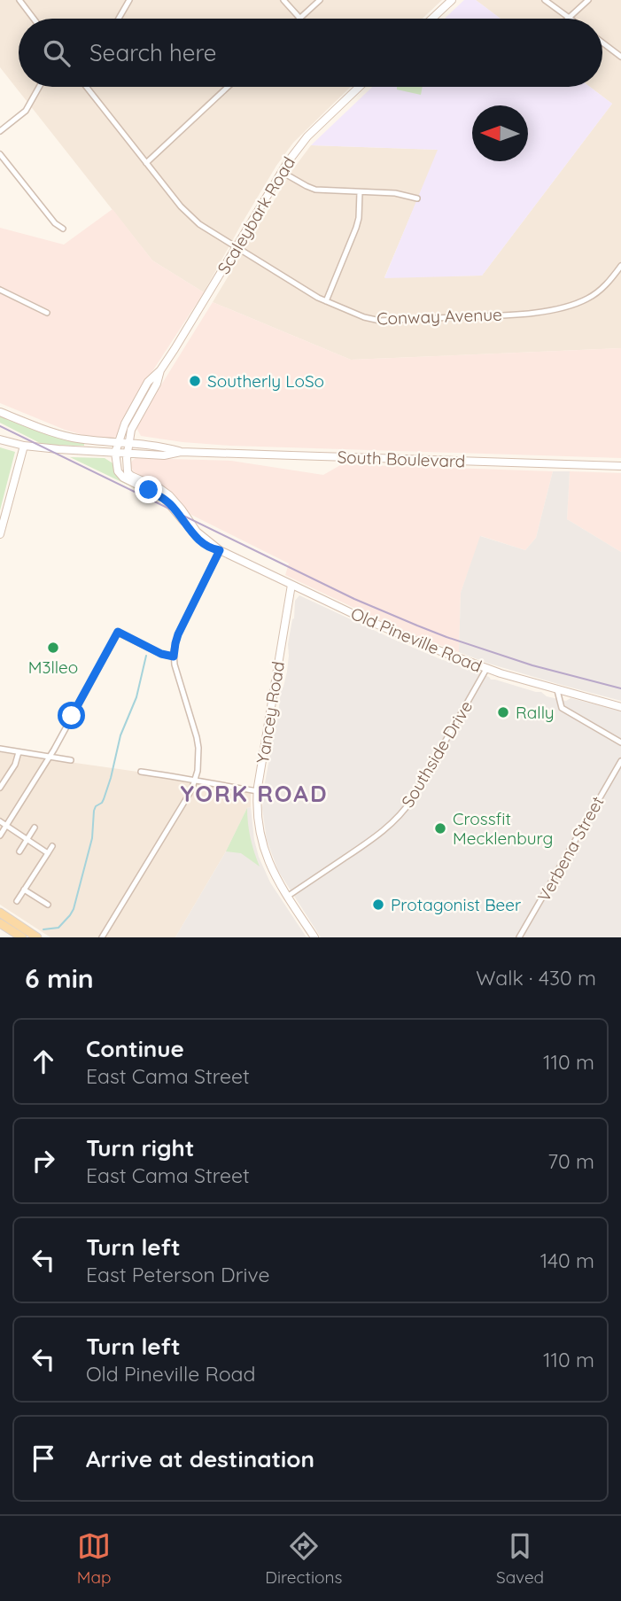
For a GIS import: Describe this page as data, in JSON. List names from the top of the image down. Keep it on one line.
{"streets":{"street":["Scaleybark Road","Conway Avenue","South Boulevard","Old Pineville Road","Yancey Road","Southside Drive","Verbena Street"]},"crossings":[["Scaleybark Road","Conway Avenue"],["Scaleybark Road","South Boulevard"],["Scaleybark Road","Old Pineville Road"],["South Boulevard","Old Pineville Road"],["Old Pineville Road","Yancey Road"],["Old Pineville Road","Southside Drive"],["Yancey Road","Southside Drive"]],"districts":["YORK ROAD"],"places":["Southerly LoSo","M3lleo","Rally","Crossfit Mecklenburg","Protagonist Beer"],"north":"left","page":{"search":"Search here","heading":["6 min","Walk · 430 m"],"list":[["Continue","East Cama Street","110 m"],["Turn right","East Cama Street","70 m"],["Turn left","East Peterson Drive","140 m"],["Turn left","Old Pineville Road","110 m"],"Arrive at destination"],"nav":["Map","Directions","Saved"]}}
